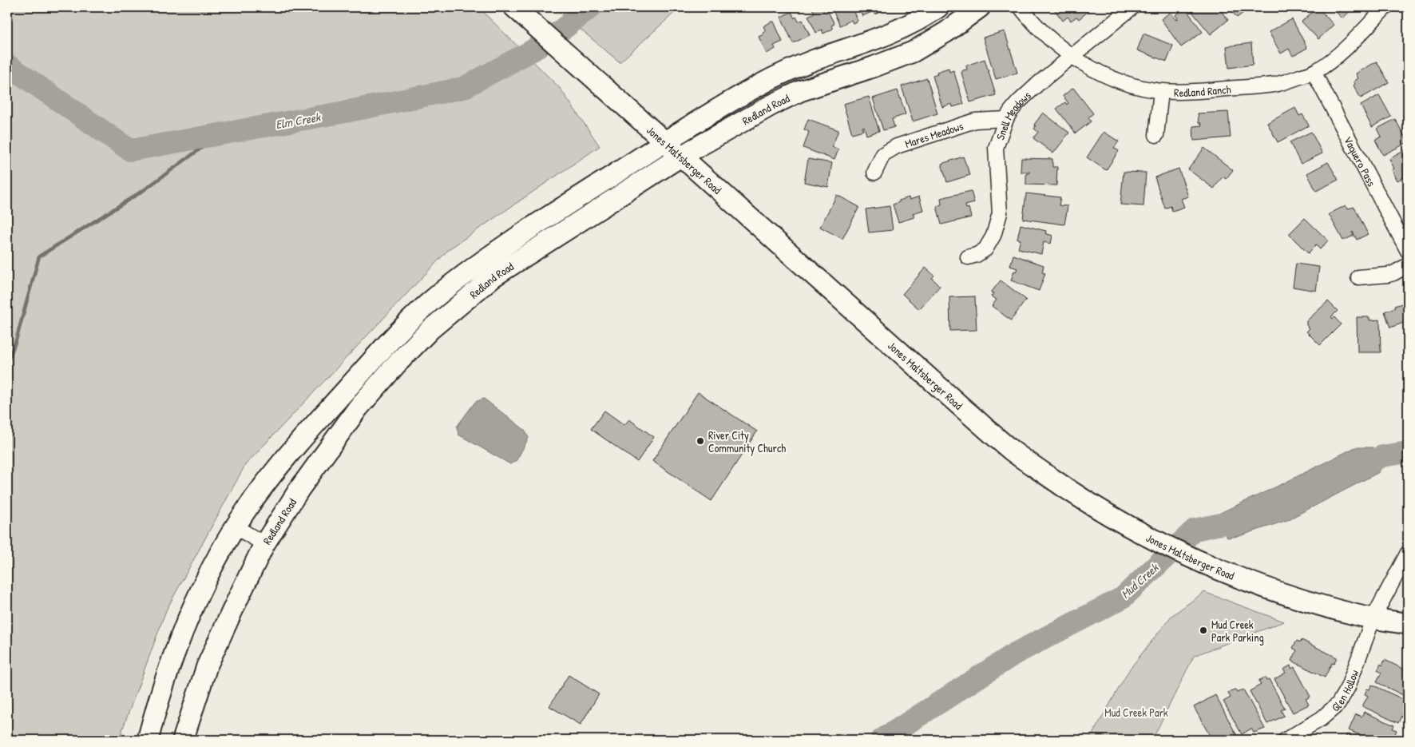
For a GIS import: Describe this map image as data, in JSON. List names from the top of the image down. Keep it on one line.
{"streets":{"main road":["Redland Road","Jones Maltsberger Road"],"street":["Redland Ranch","Snell Meadows","Mares Meadows","Vaquero Pass","Glen Hollow"]},"crossings":[["Redland Ranch","Snell Meadows"],["Redland Ranch","Vaquero Pass"],["Redland Road","Jones Maltsberger Road"],["Snell Meadows","Mares Meadows"],["Jones Maltsberger Road","Glen Hollow"]],"water":["Elm Creek","Mud Creek"],"parks":["Mud Creek Park"],"places":["River City Community Church","Mud Creek Park Parking"]}
